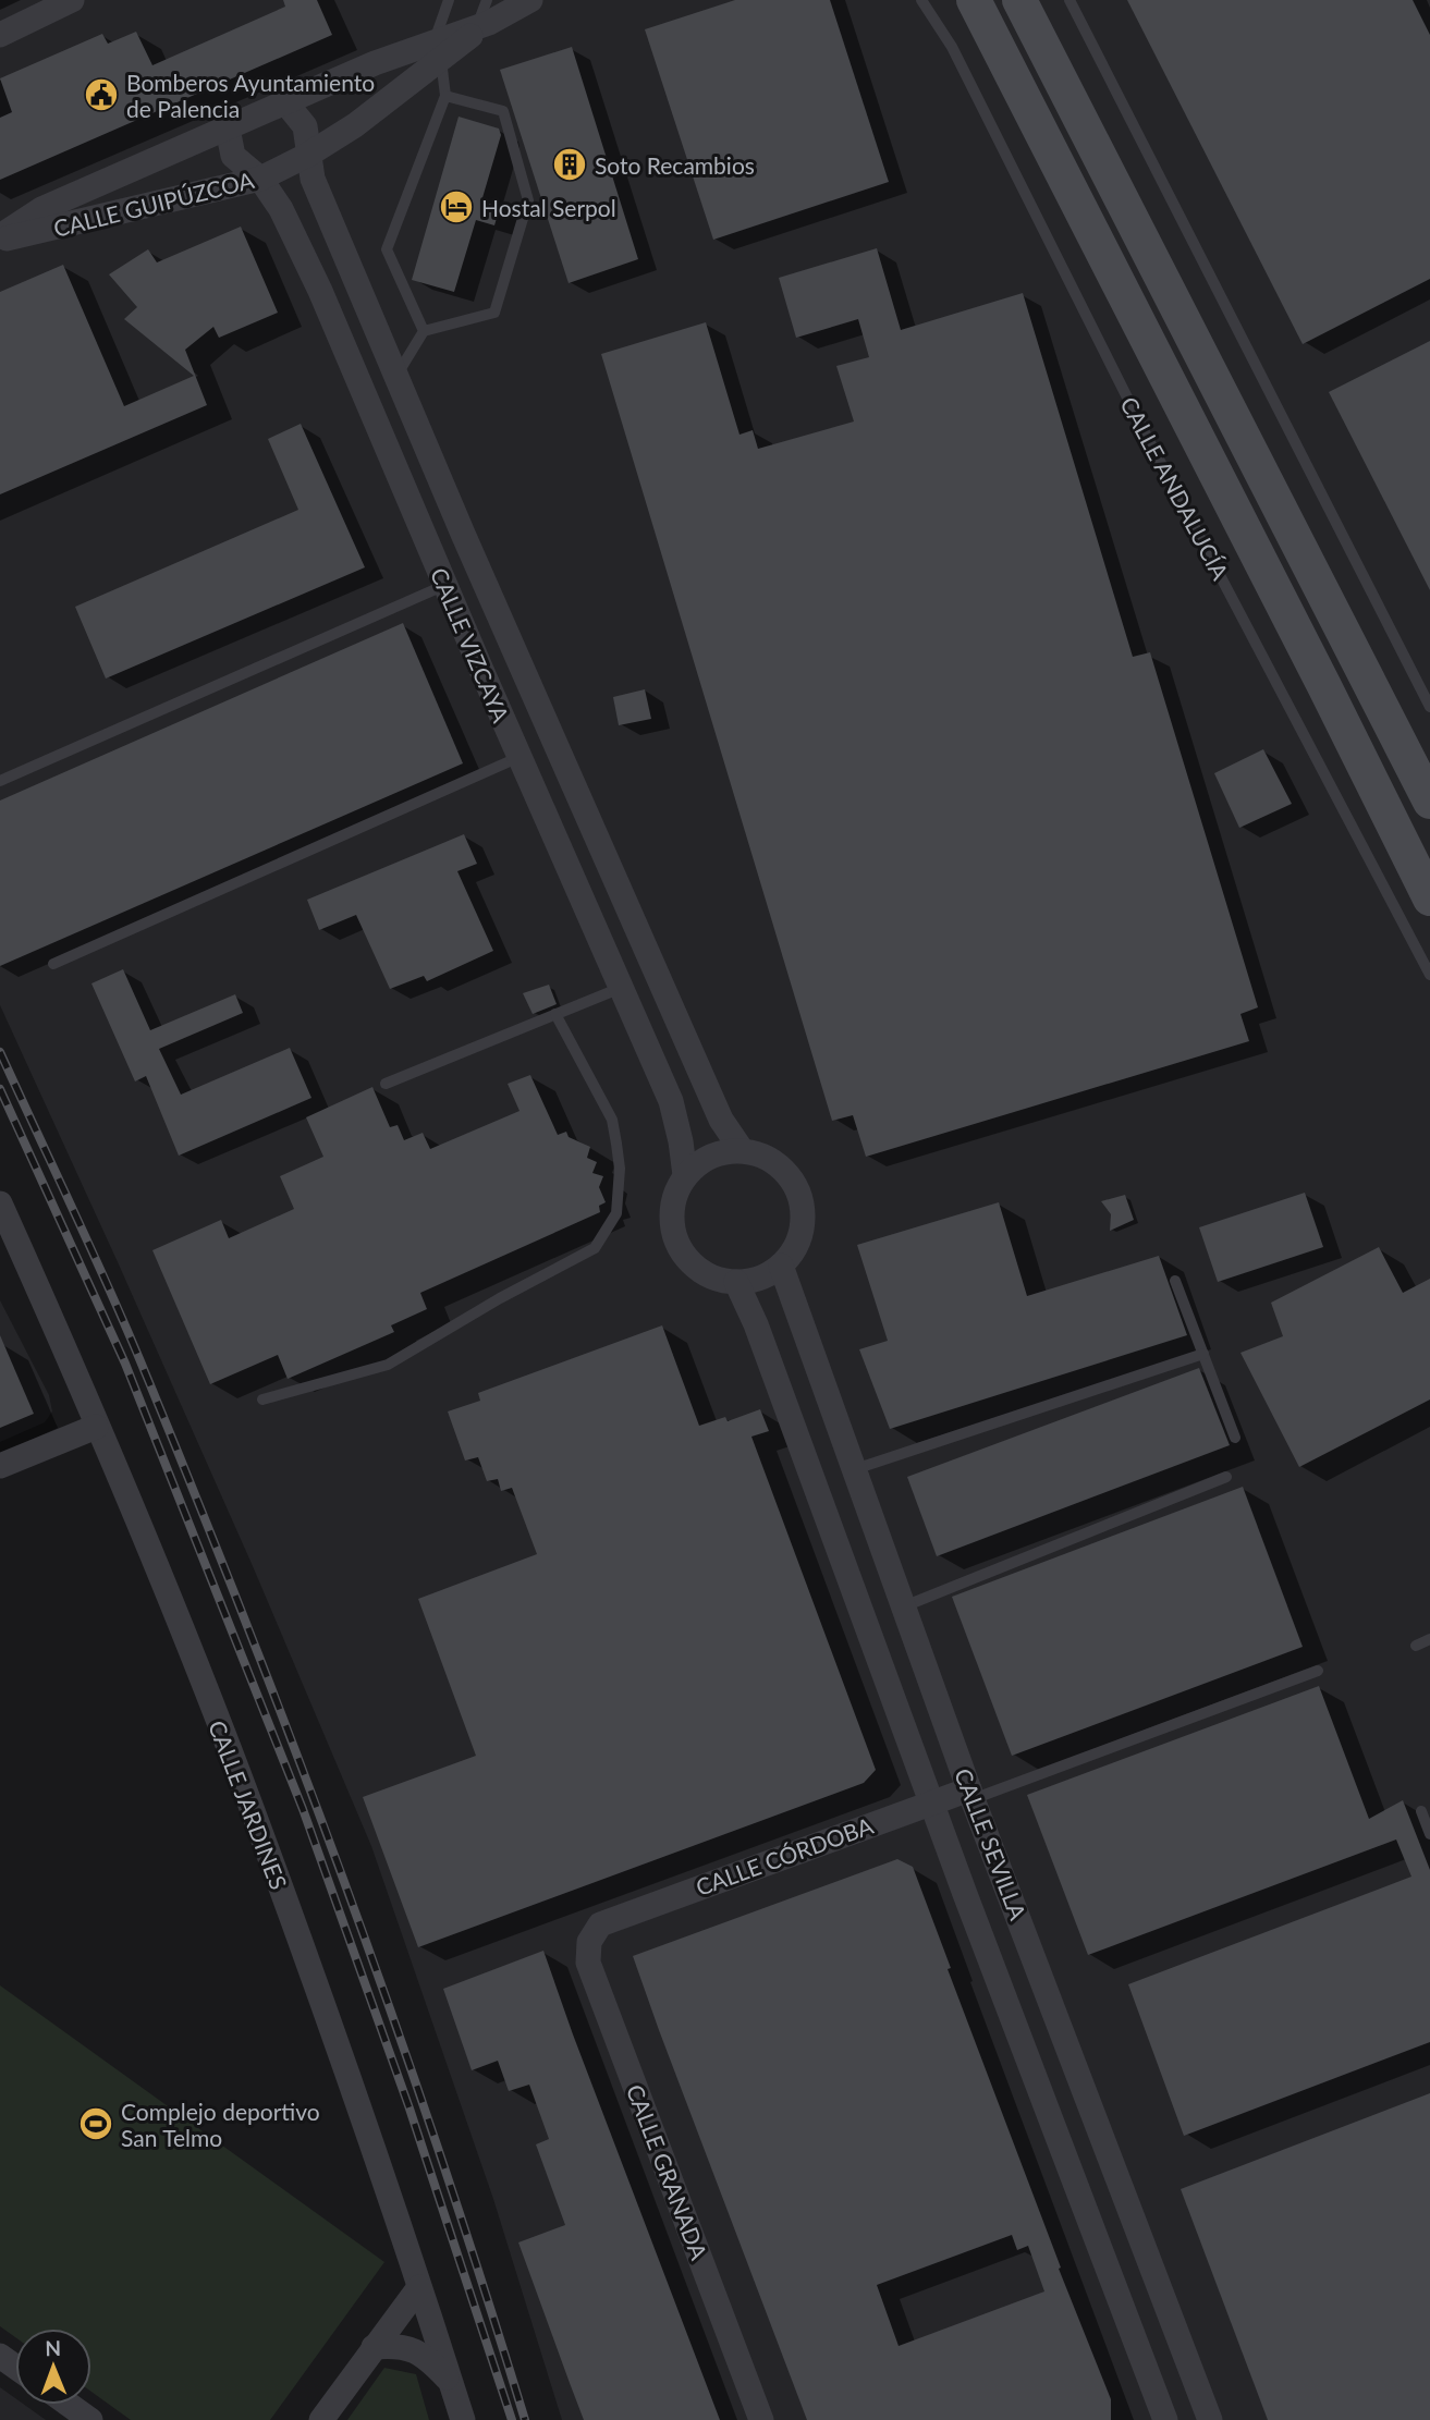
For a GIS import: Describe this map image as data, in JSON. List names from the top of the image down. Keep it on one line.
{"streets":{"main road":["CALLE ANDALUCÍA"],"street":["CALLE GUIPÚZCOA","CALLE VIZCAYA","CALLE JARDINES","CALLE SEVILLA","CALLE CÓRDOBA","CALLE GRANADA"]},"crossings":[["CALLE GUIPÚZCOA","CALLE VIZCAYA"],["CALLE VIZCAYA","CALLE SEVILLA"],["CALLE SEVILLA","CALLE CÓRDOBA"],["CALLE CÓRDOBA","CALLE GRANADA"]],"places":{"public building":["Bomberos Ayuntamiento de Palencia"],"building":["Soto Recambios"],"hotel":["Hostal Serpol"],"sports":["Complejo deportivo San Telmo"]},"north":"top"}
